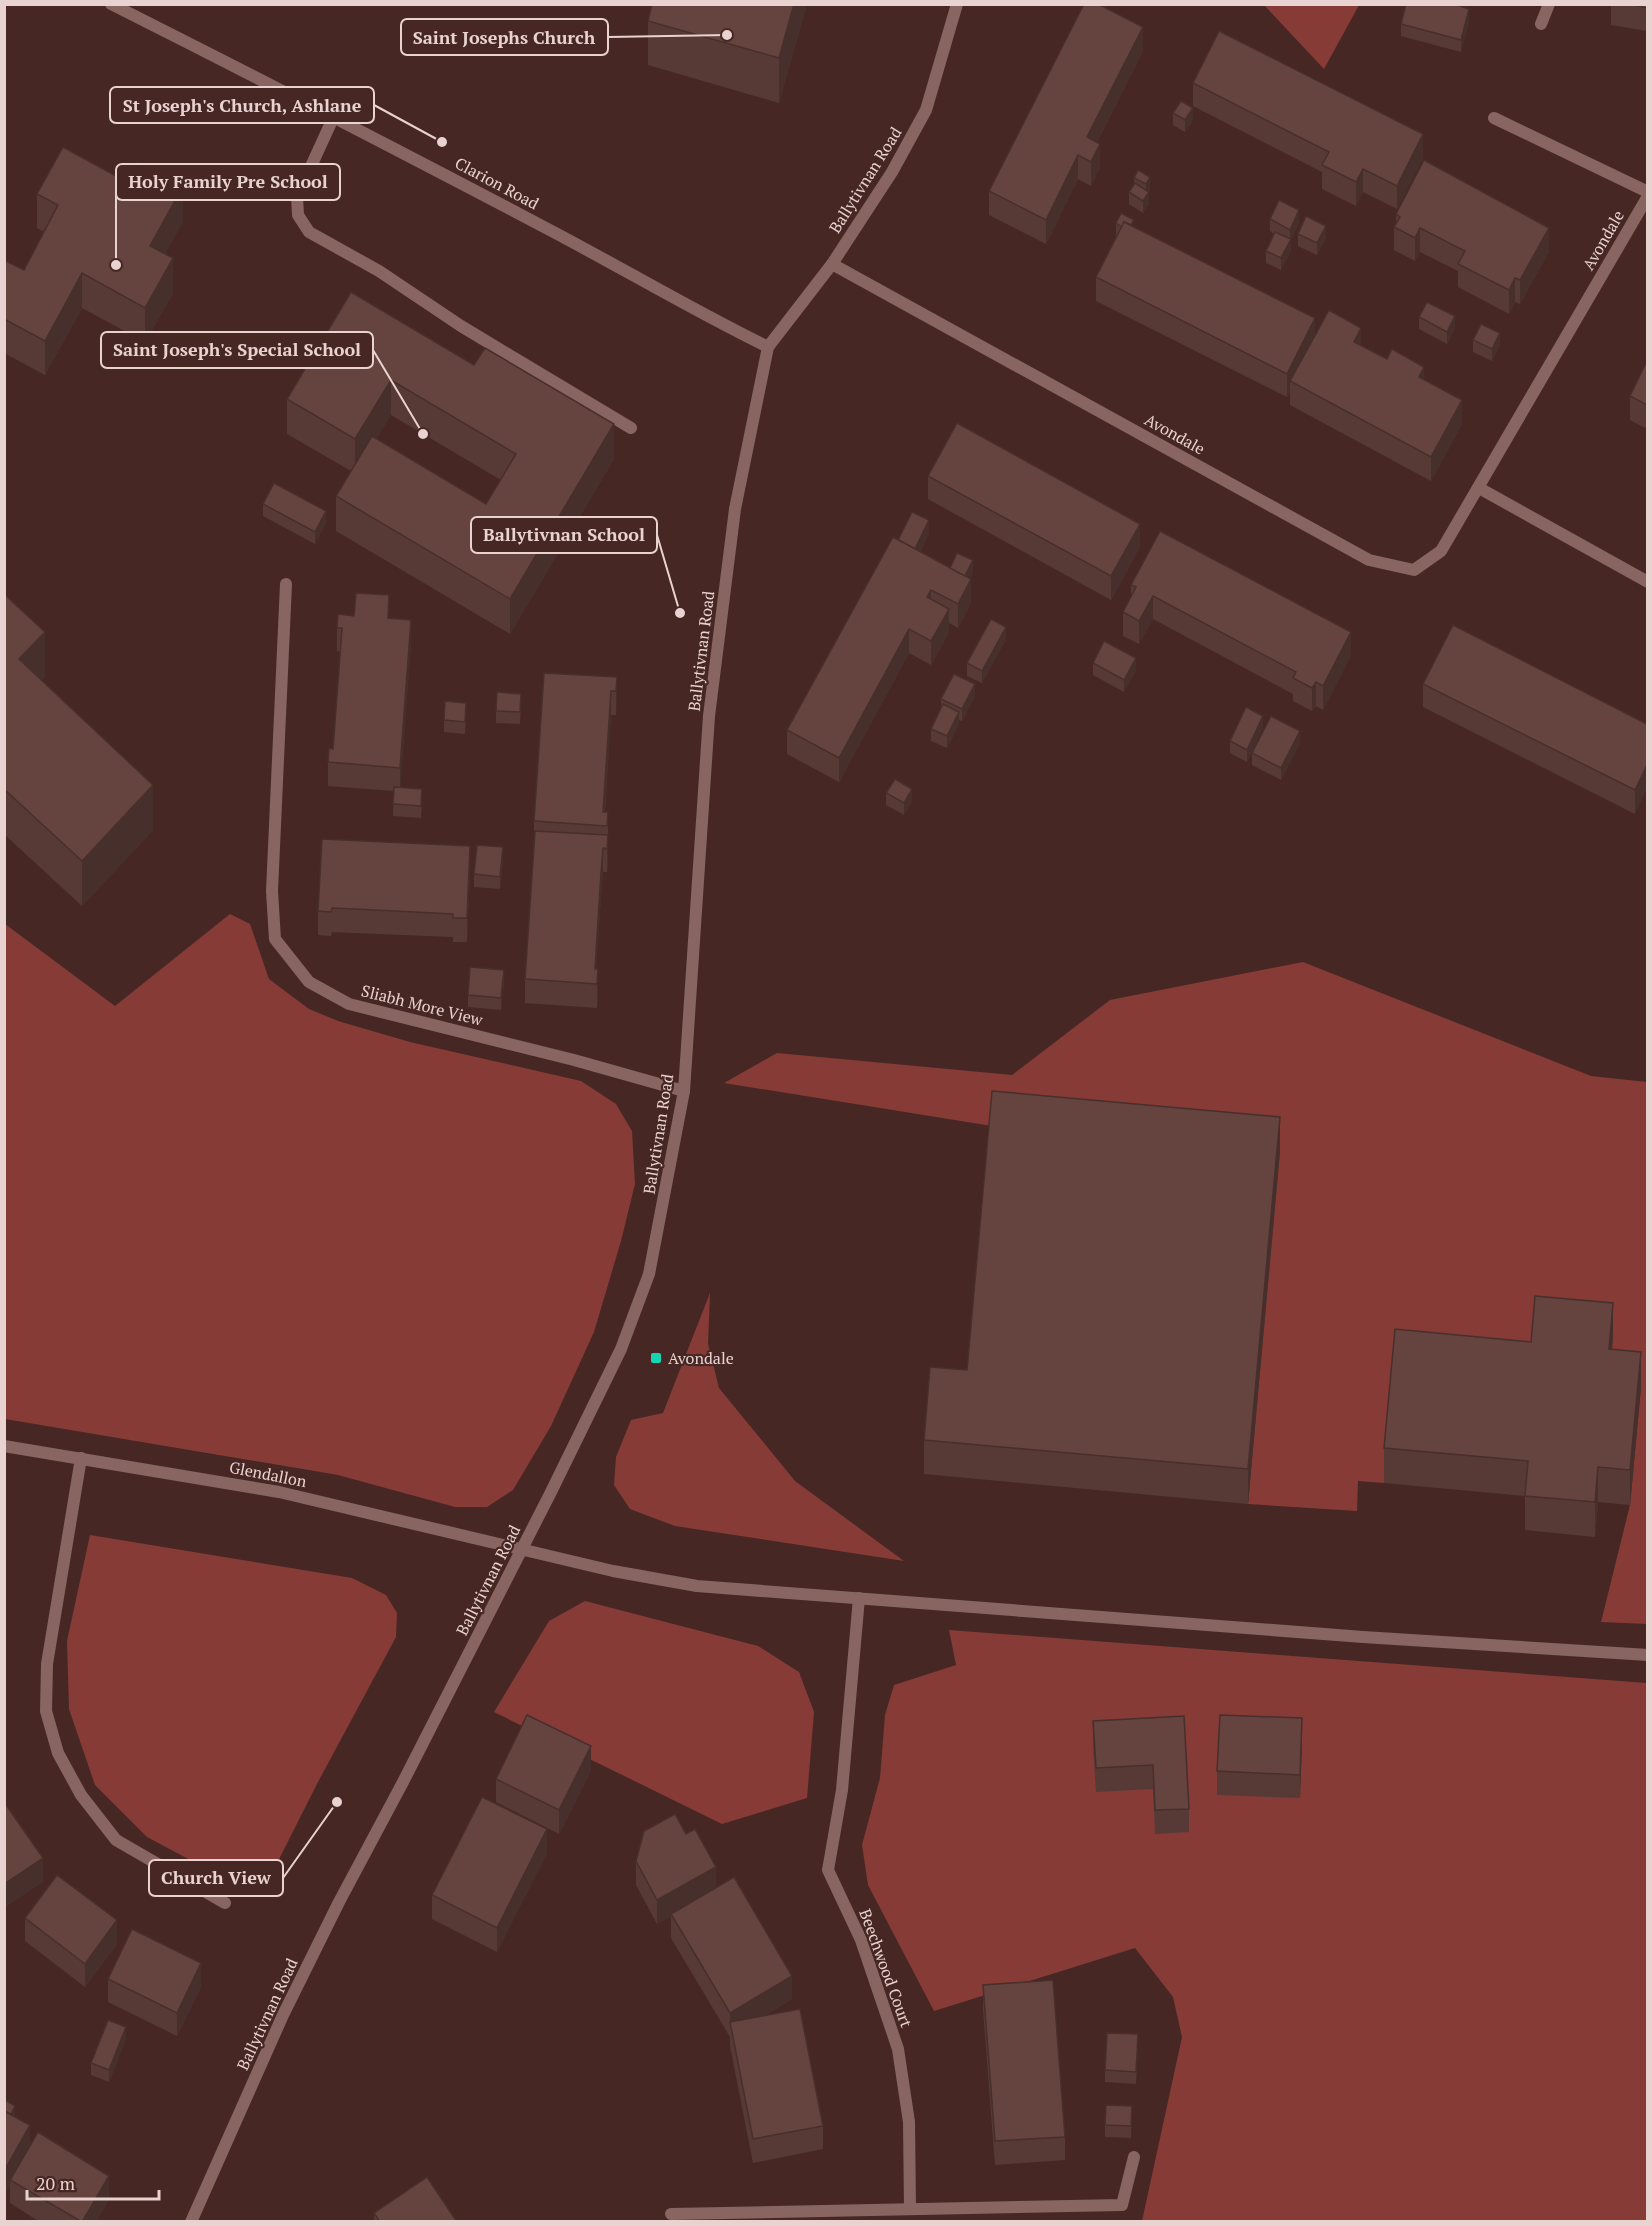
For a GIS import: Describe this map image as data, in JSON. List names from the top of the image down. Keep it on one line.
{"streets":{"street":["Ballytivnan Road","Clarion Road","Avondale","Sliabh More View","Glendallon","Beechwood Court"]},"crossings":[["Ballytivnan Road","Clarion Road"],["Ballytivnan Road","Avondale"],["Ballytivnan Road","Sliabh More View"],["Ballytivnan Road","Glendallon"],["Glendallon","Beechwood Court"]],"places":{"other":["Saint Josephs Church","St Joseph's Church, Ashlane","Holy Family Pre School","Saint Joseph's Special School","Ballytivnan School","Church View"],"transit":["Avondale"]},"scale_bar":"20 m"}
